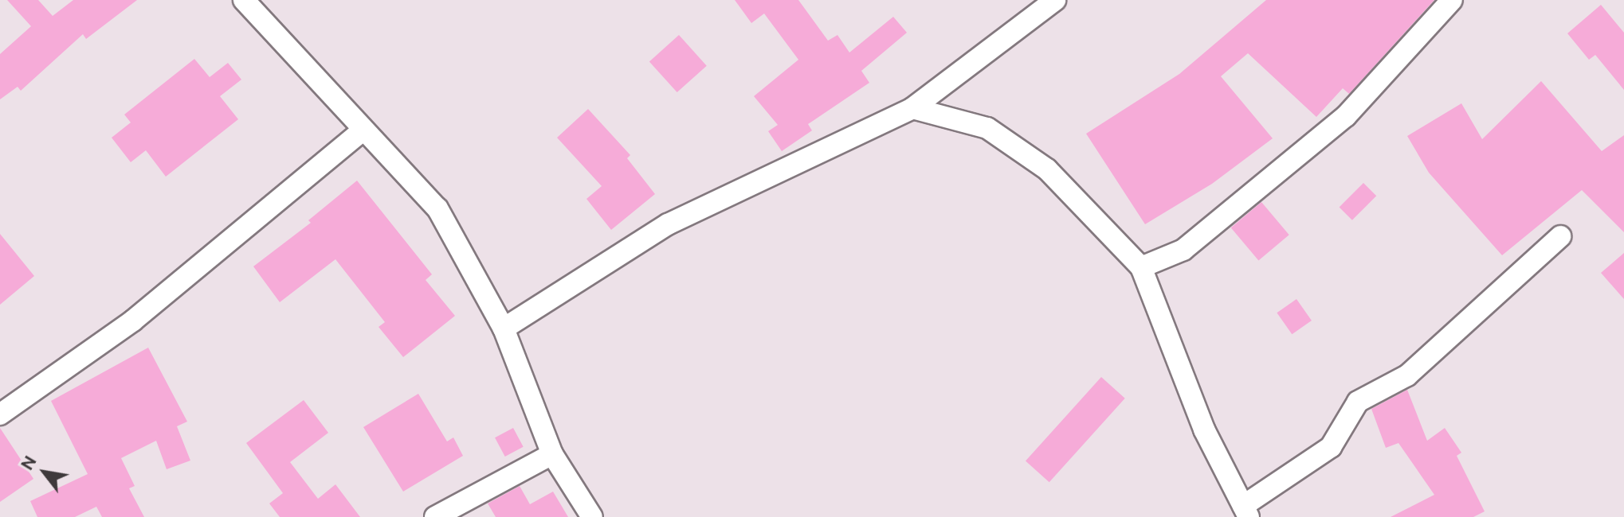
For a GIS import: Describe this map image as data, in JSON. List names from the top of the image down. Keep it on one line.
{"north":"top left"}
